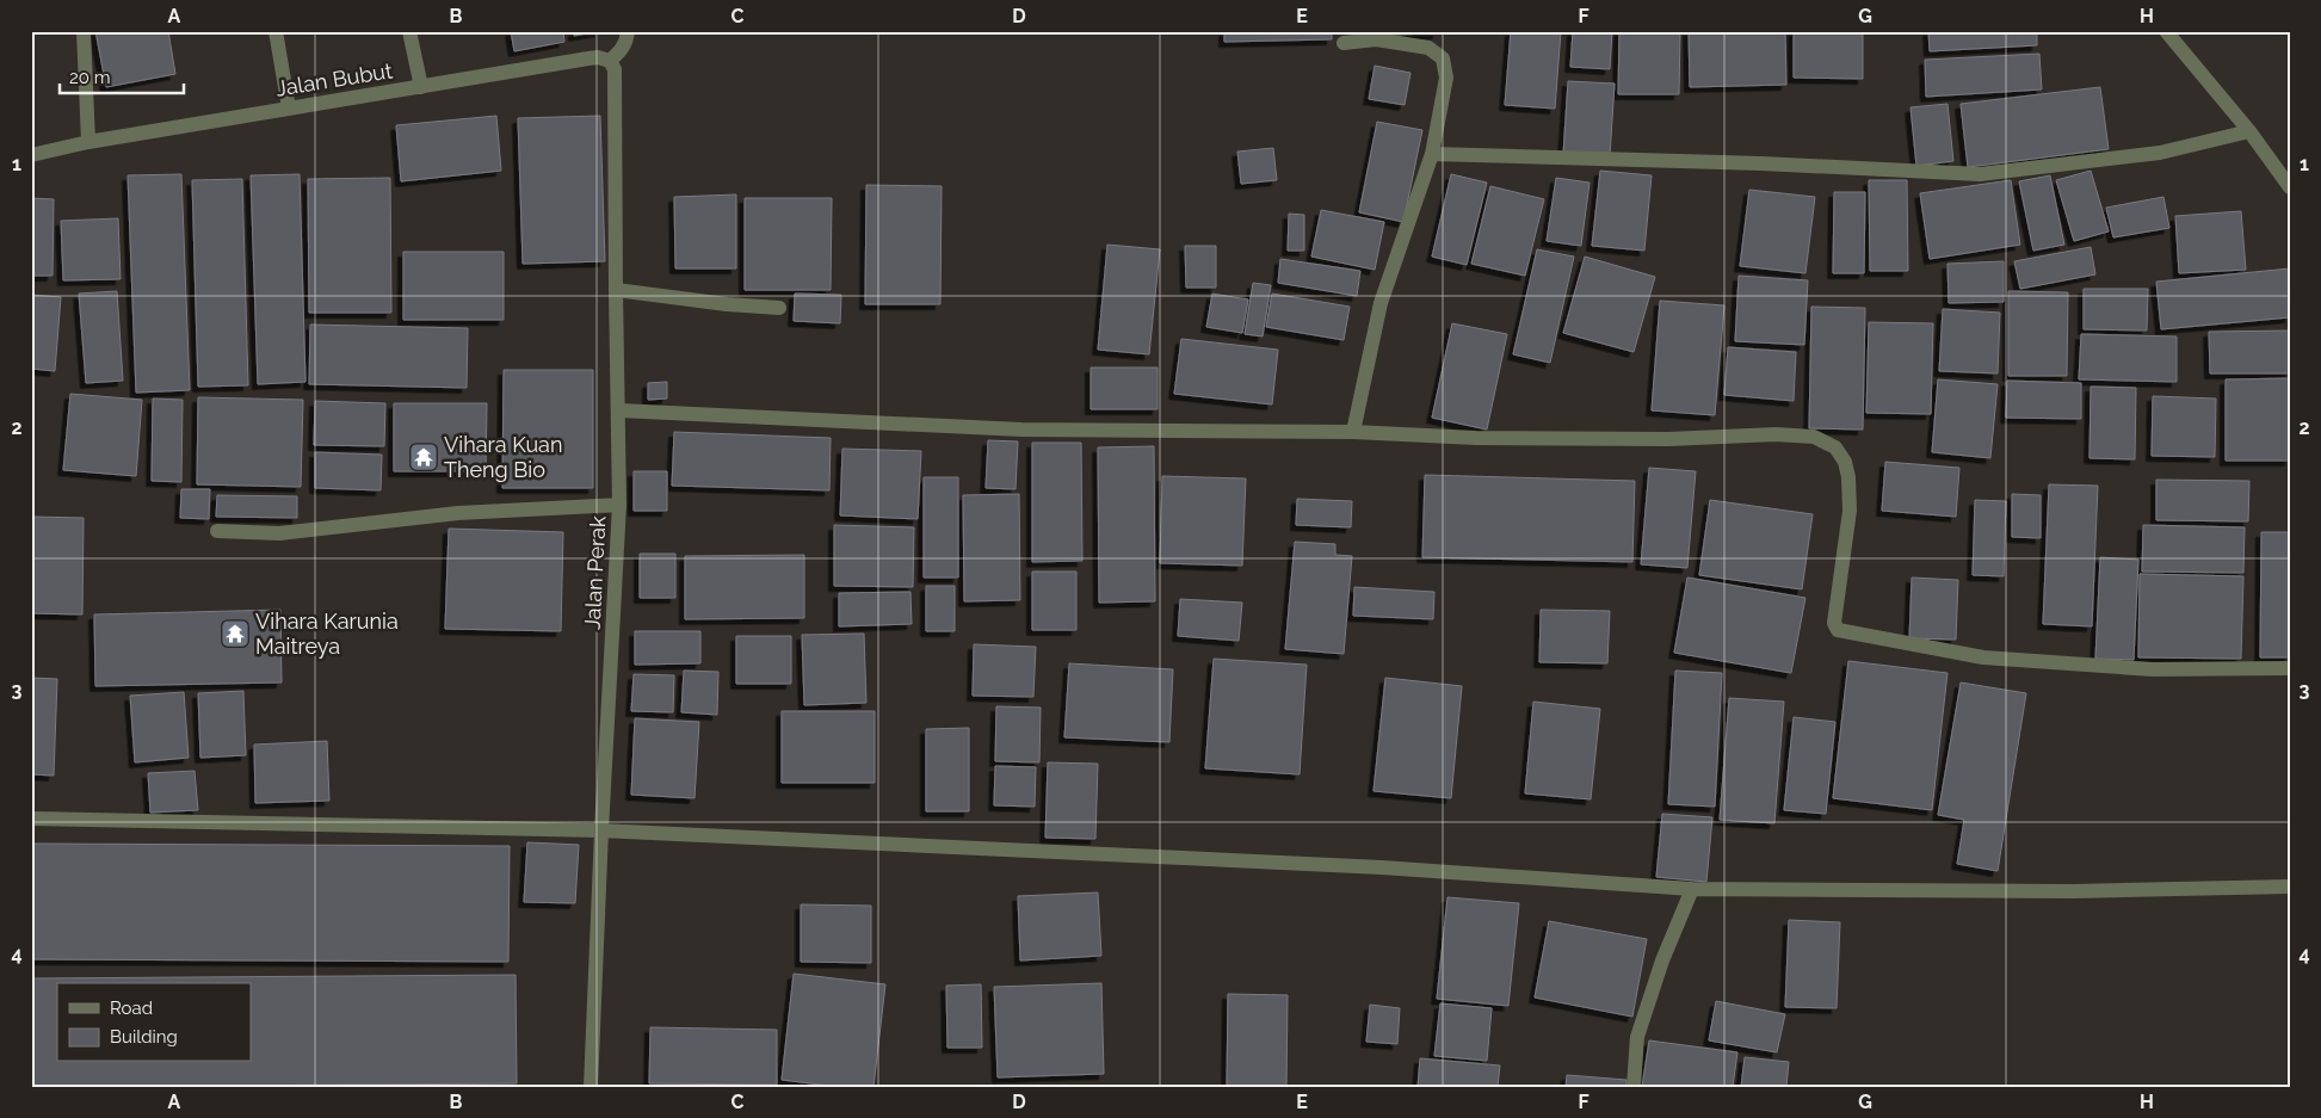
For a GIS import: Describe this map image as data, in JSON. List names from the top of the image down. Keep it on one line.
{"streets":{"street":["Jalan Bubut","Jalan Perak"]},"crossings":[["Jalan Bubut","Jalan Perak"]],"places":{"temple":["Vihara Kuan Theng Bio","Vihara Karunia Maitreya"]},"legend":["Road","Building"],"scale_bar":"20 m","grid":{"columns":["A","B","C","D","E","F","G","H"],"rows":["1","2","3","4"]}}
